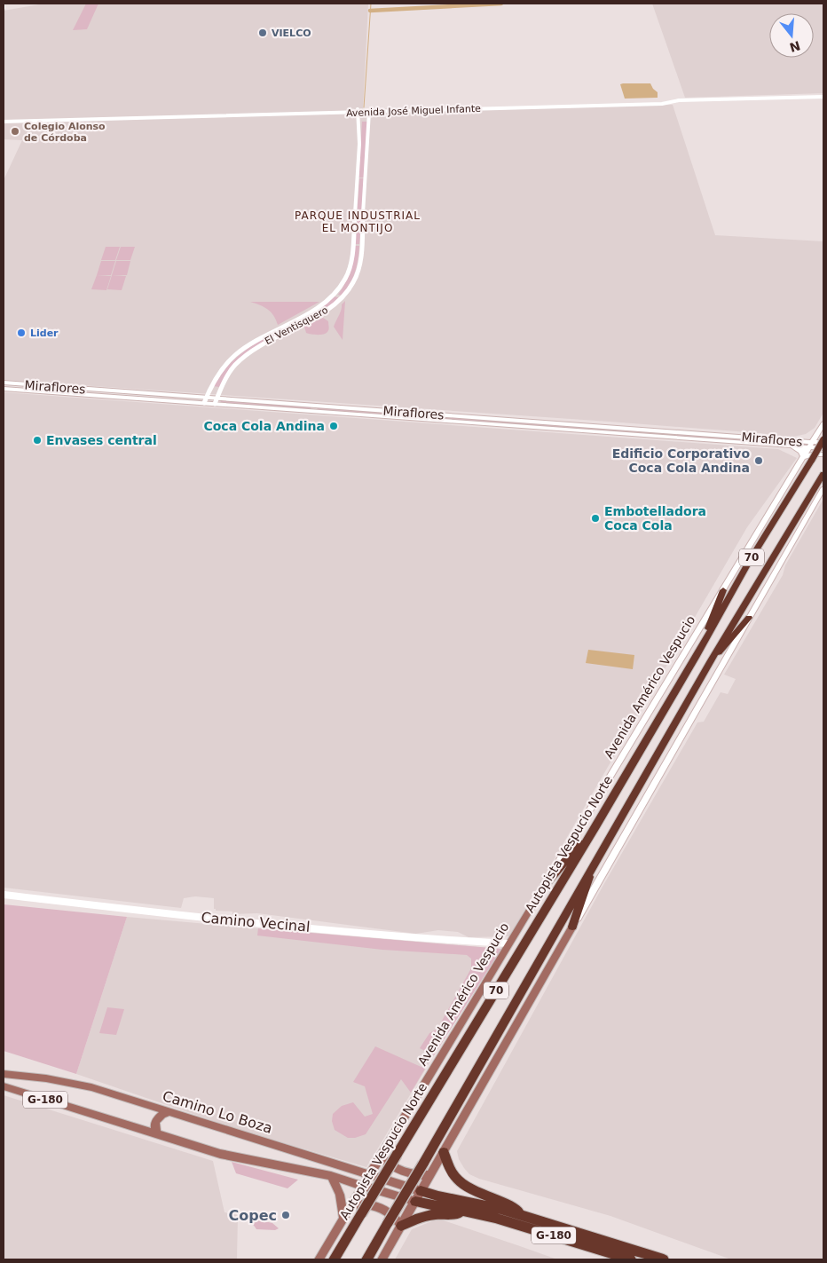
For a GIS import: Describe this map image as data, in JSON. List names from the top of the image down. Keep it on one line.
{"streets":{"highway":["70","Autopista Vespucio Norte","G-180"],"main road":["Miraflores","Avenida Américo Vespucio","Camino Lo Boza"],"street":["Avenida José Miguel Infante","El Ventisquero","Camino Vecinal"]},"crossings":[["Avenida José Miguel Infante","El Ventisquero"],["El Ventisquero","Miraflores"],["Miraflores","Avenida Américo Vespucio"],["Avenida Américo Vespucio","Autopista Vespucio Norte"],["Avenida Américo Vespucio","Camino Vecinal"],["Avenida Américo Vespucio","G-180"],["Avenida Américo Vespucio","Camino Lo Boza"],["G-180","Camino Lo Boza"]],"districts":["PARQUE INDUSTRIAL EL MONTIJO"],"places":["VIELCO","Colegio Alonso de Córdoba","Lider","Coca Cola Andina","Envases central","Edificio Corporativo Coca Cola Andina","Embotelladora Coca Cola","Copec"],"north":"bottom"}
